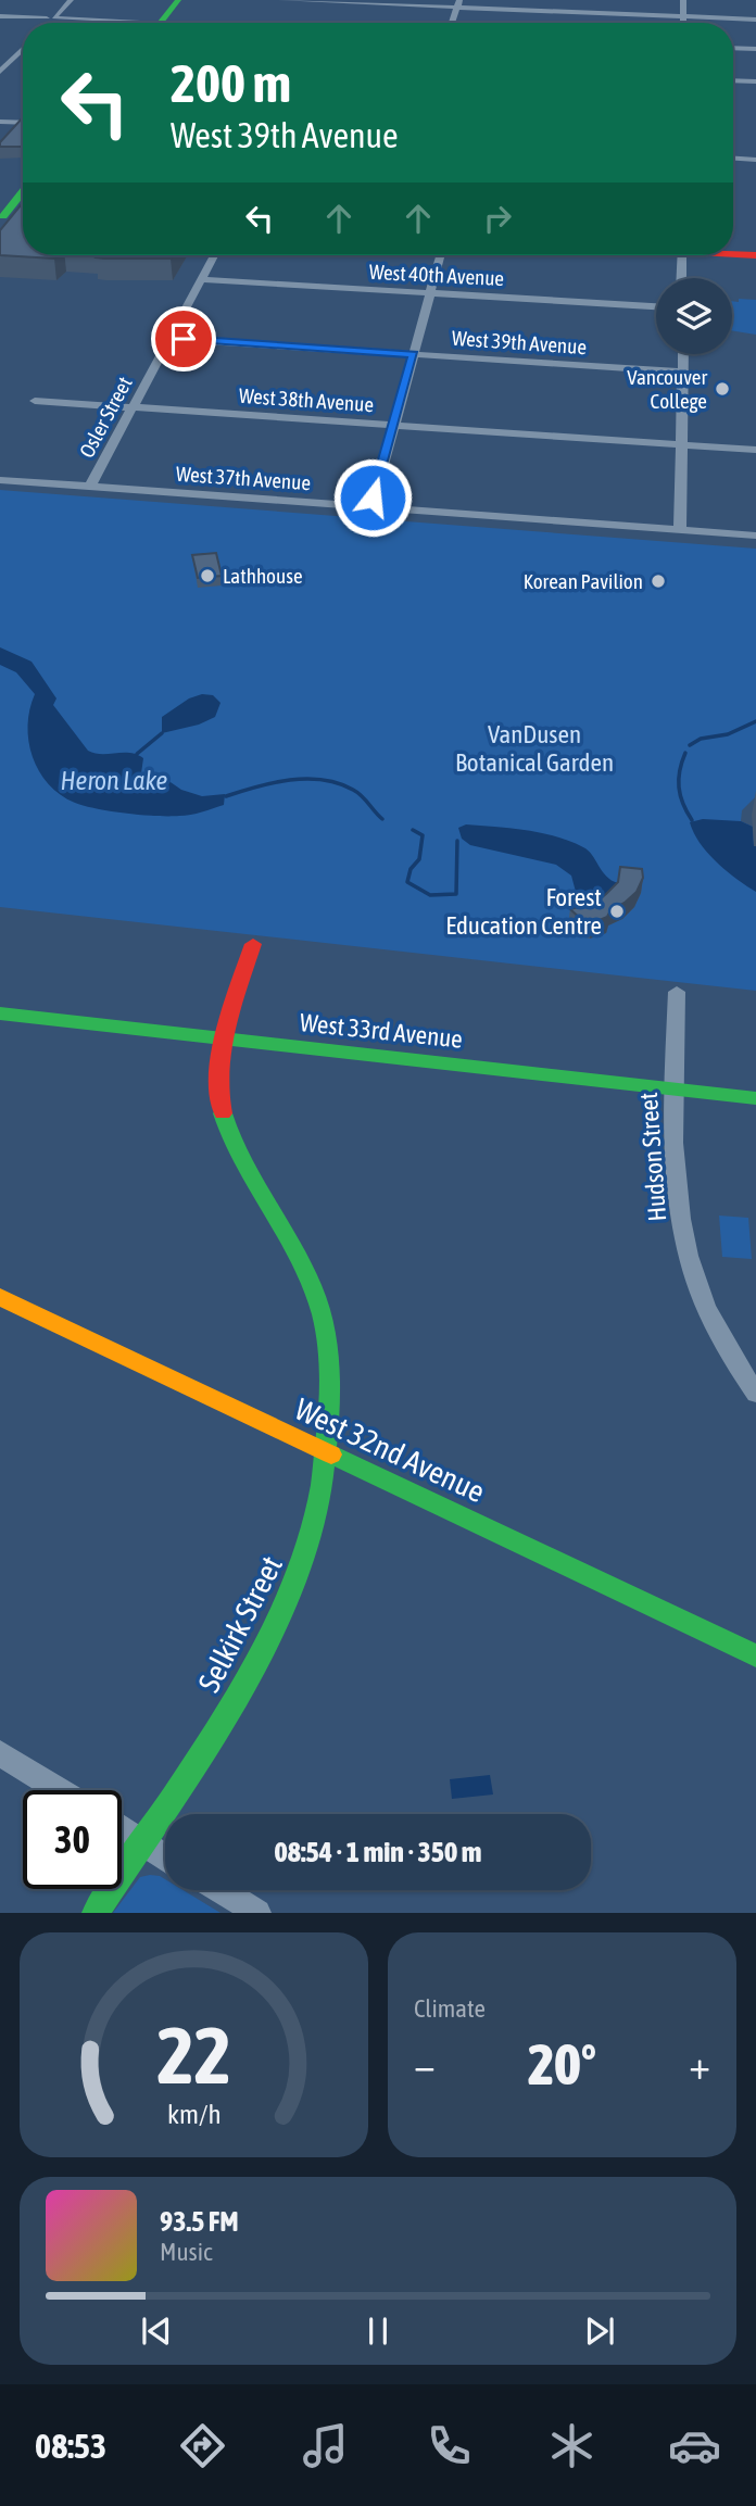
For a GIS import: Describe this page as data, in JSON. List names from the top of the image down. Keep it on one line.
{"streets":{"street":["West 40th Avenue","West 39th Avenue","West 38th Avenue","Osler Street","West 37th Avenue","West 33rd Avenue","Hudson Street","West 32nd Avenue","Selkirk Street"]},"crossings":[["West 40th Avenue","Osler Street"],["West 39th Avenue","Osler Street"],["West 38th Avenue","Osler Street"],["Osler Street","West 37th Avenue"],["West 33rd Avenue","Hudson Street"],["West 33rd Avenue","Selkirk Street"],["West 32nd Avenue","Selkirk Street"]],"water":["Heron Lake"],"parks":["VanDusen Botanical Garden"],"places":["Vancouver College","Lathhouse","Korean Pavilion","Forest Education Centre"],"page":{"turn":["200 m","West 39th Avenue"],"limit":"30","trip":"08:54 · 1 min · 350 m","tile":"Climate","heat":["−","20°","+"],"song":["93.5 FM","Music"],"tabs":"08:53","gauge":["22","km/h"]}}
